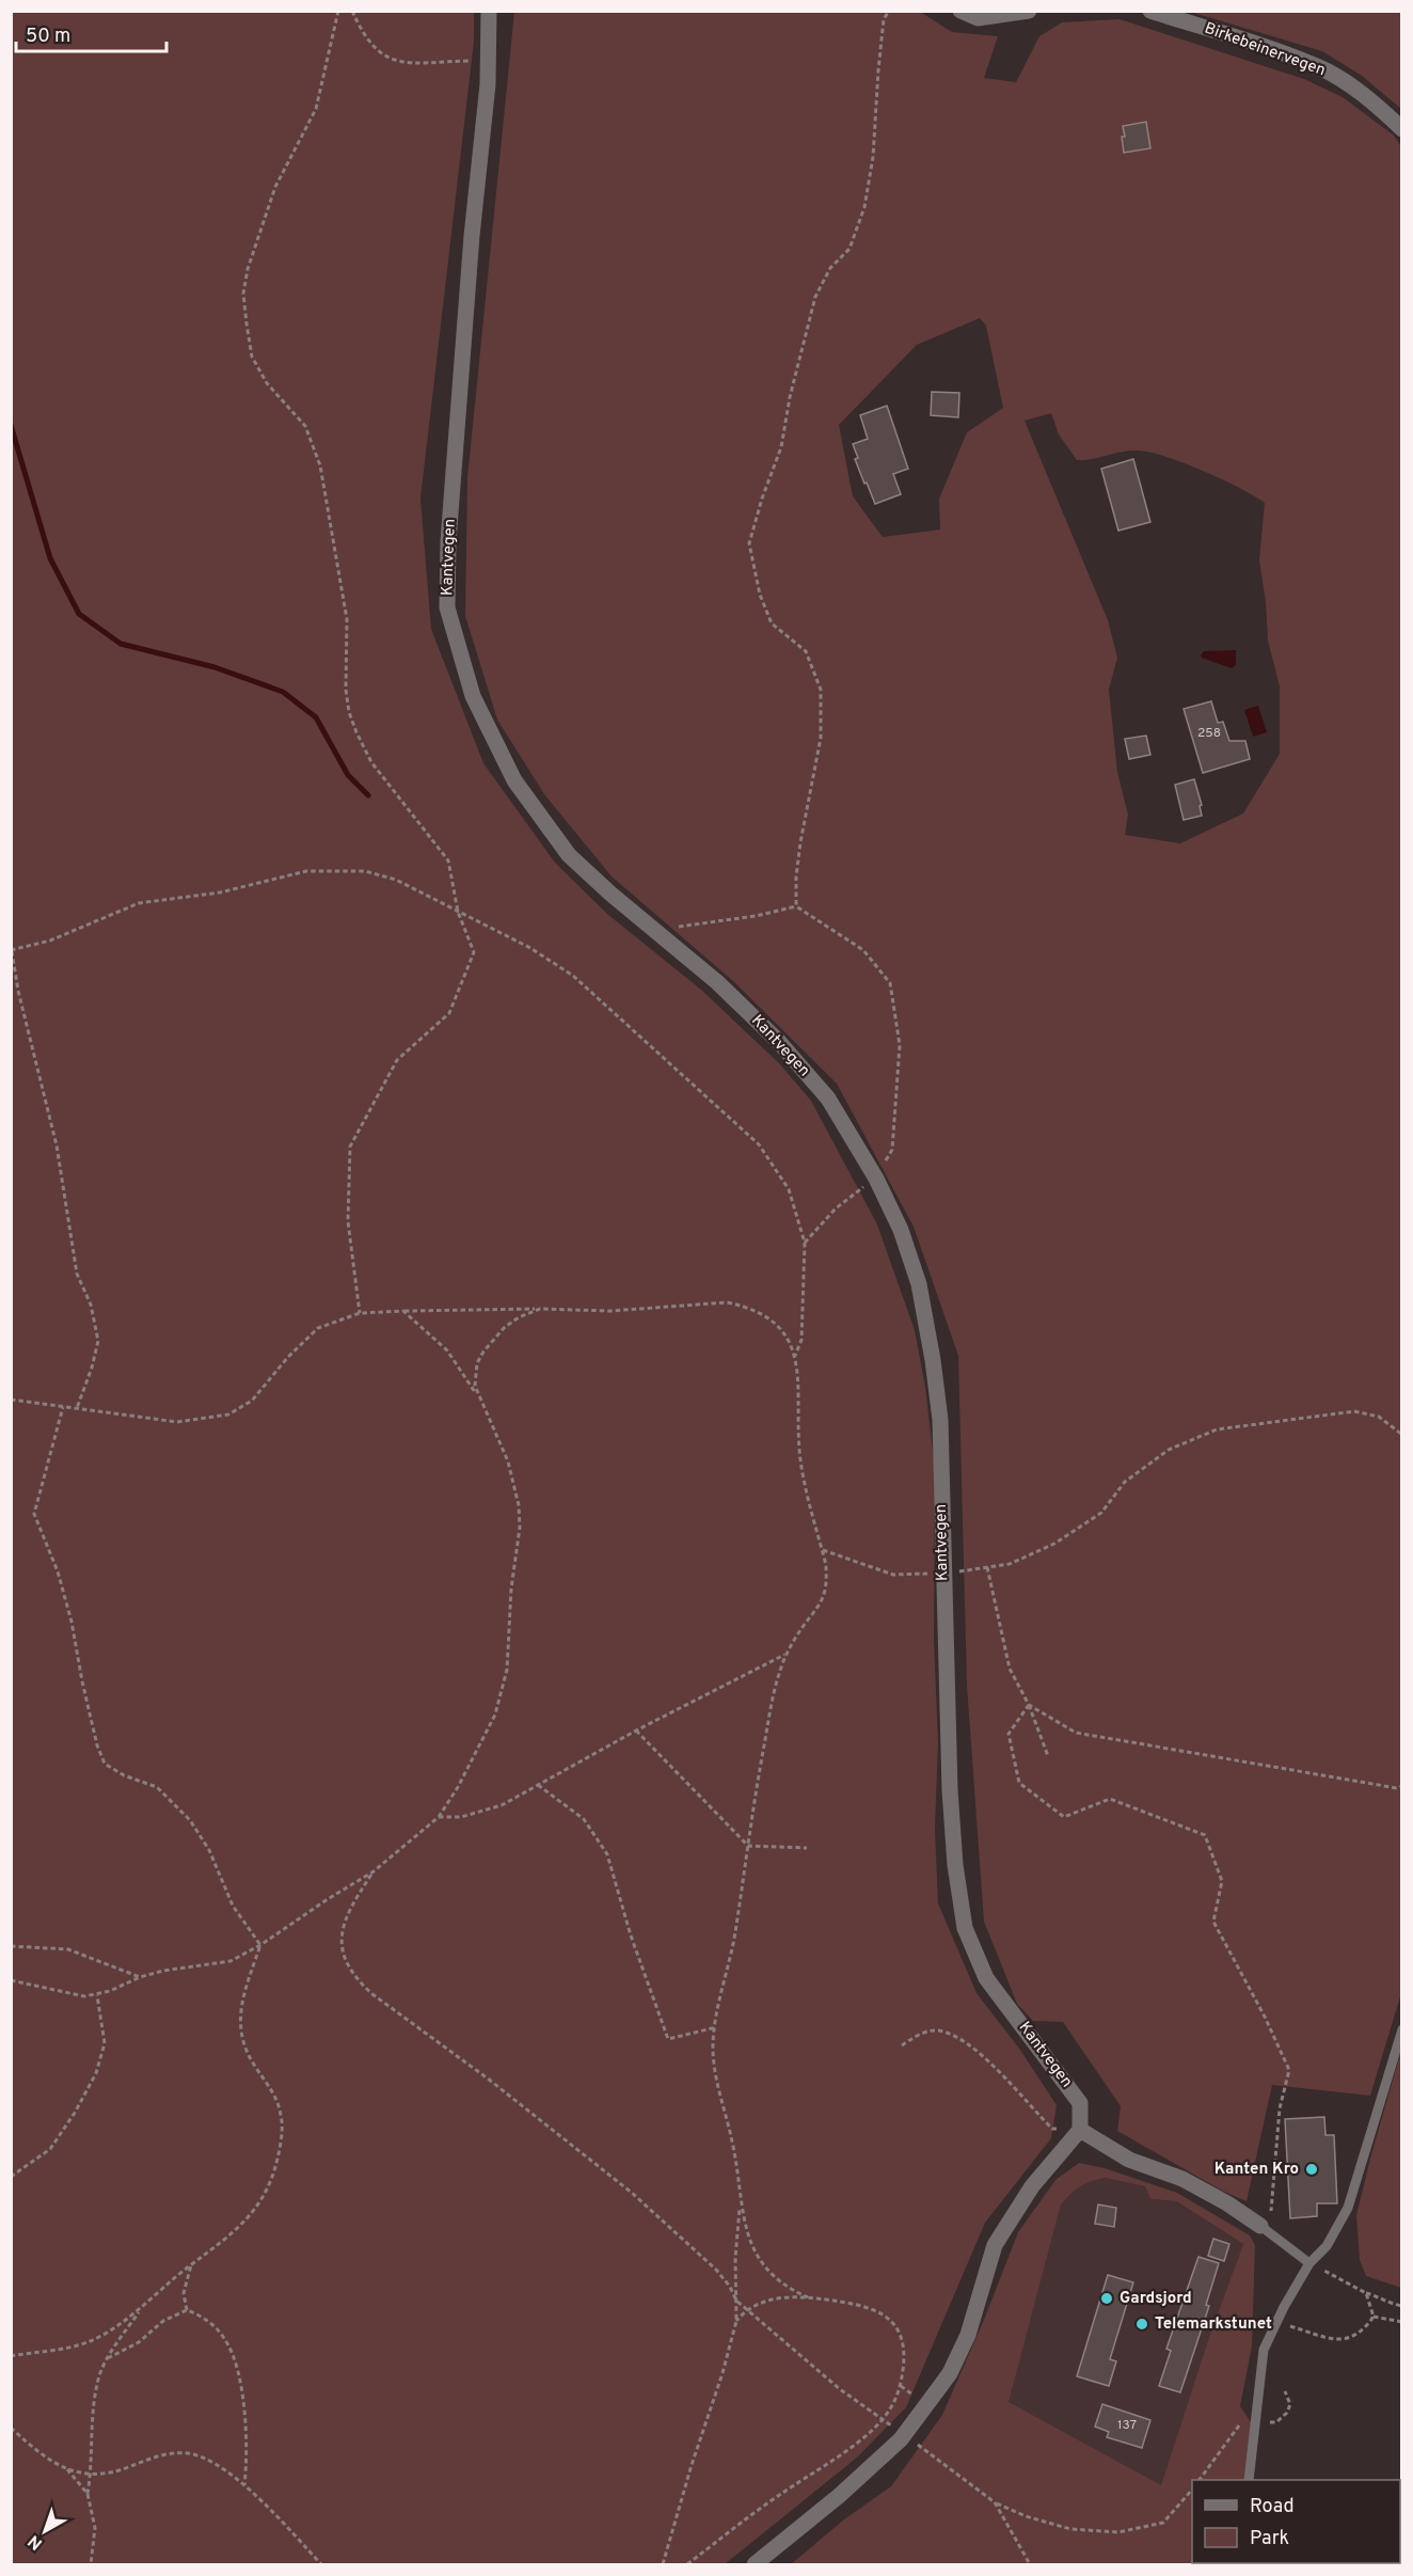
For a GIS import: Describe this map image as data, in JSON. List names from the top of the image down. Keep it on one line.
{"streets":{"street":["Birkebeinervegen","Kantvegen"]},"places":["Kanten Kro","Gardsjord","Telemarkstunet"],"house_numbers":["258","137"],"legend":["Road","Park"],"scale_bar":"50 m","north":"bottom left"}
